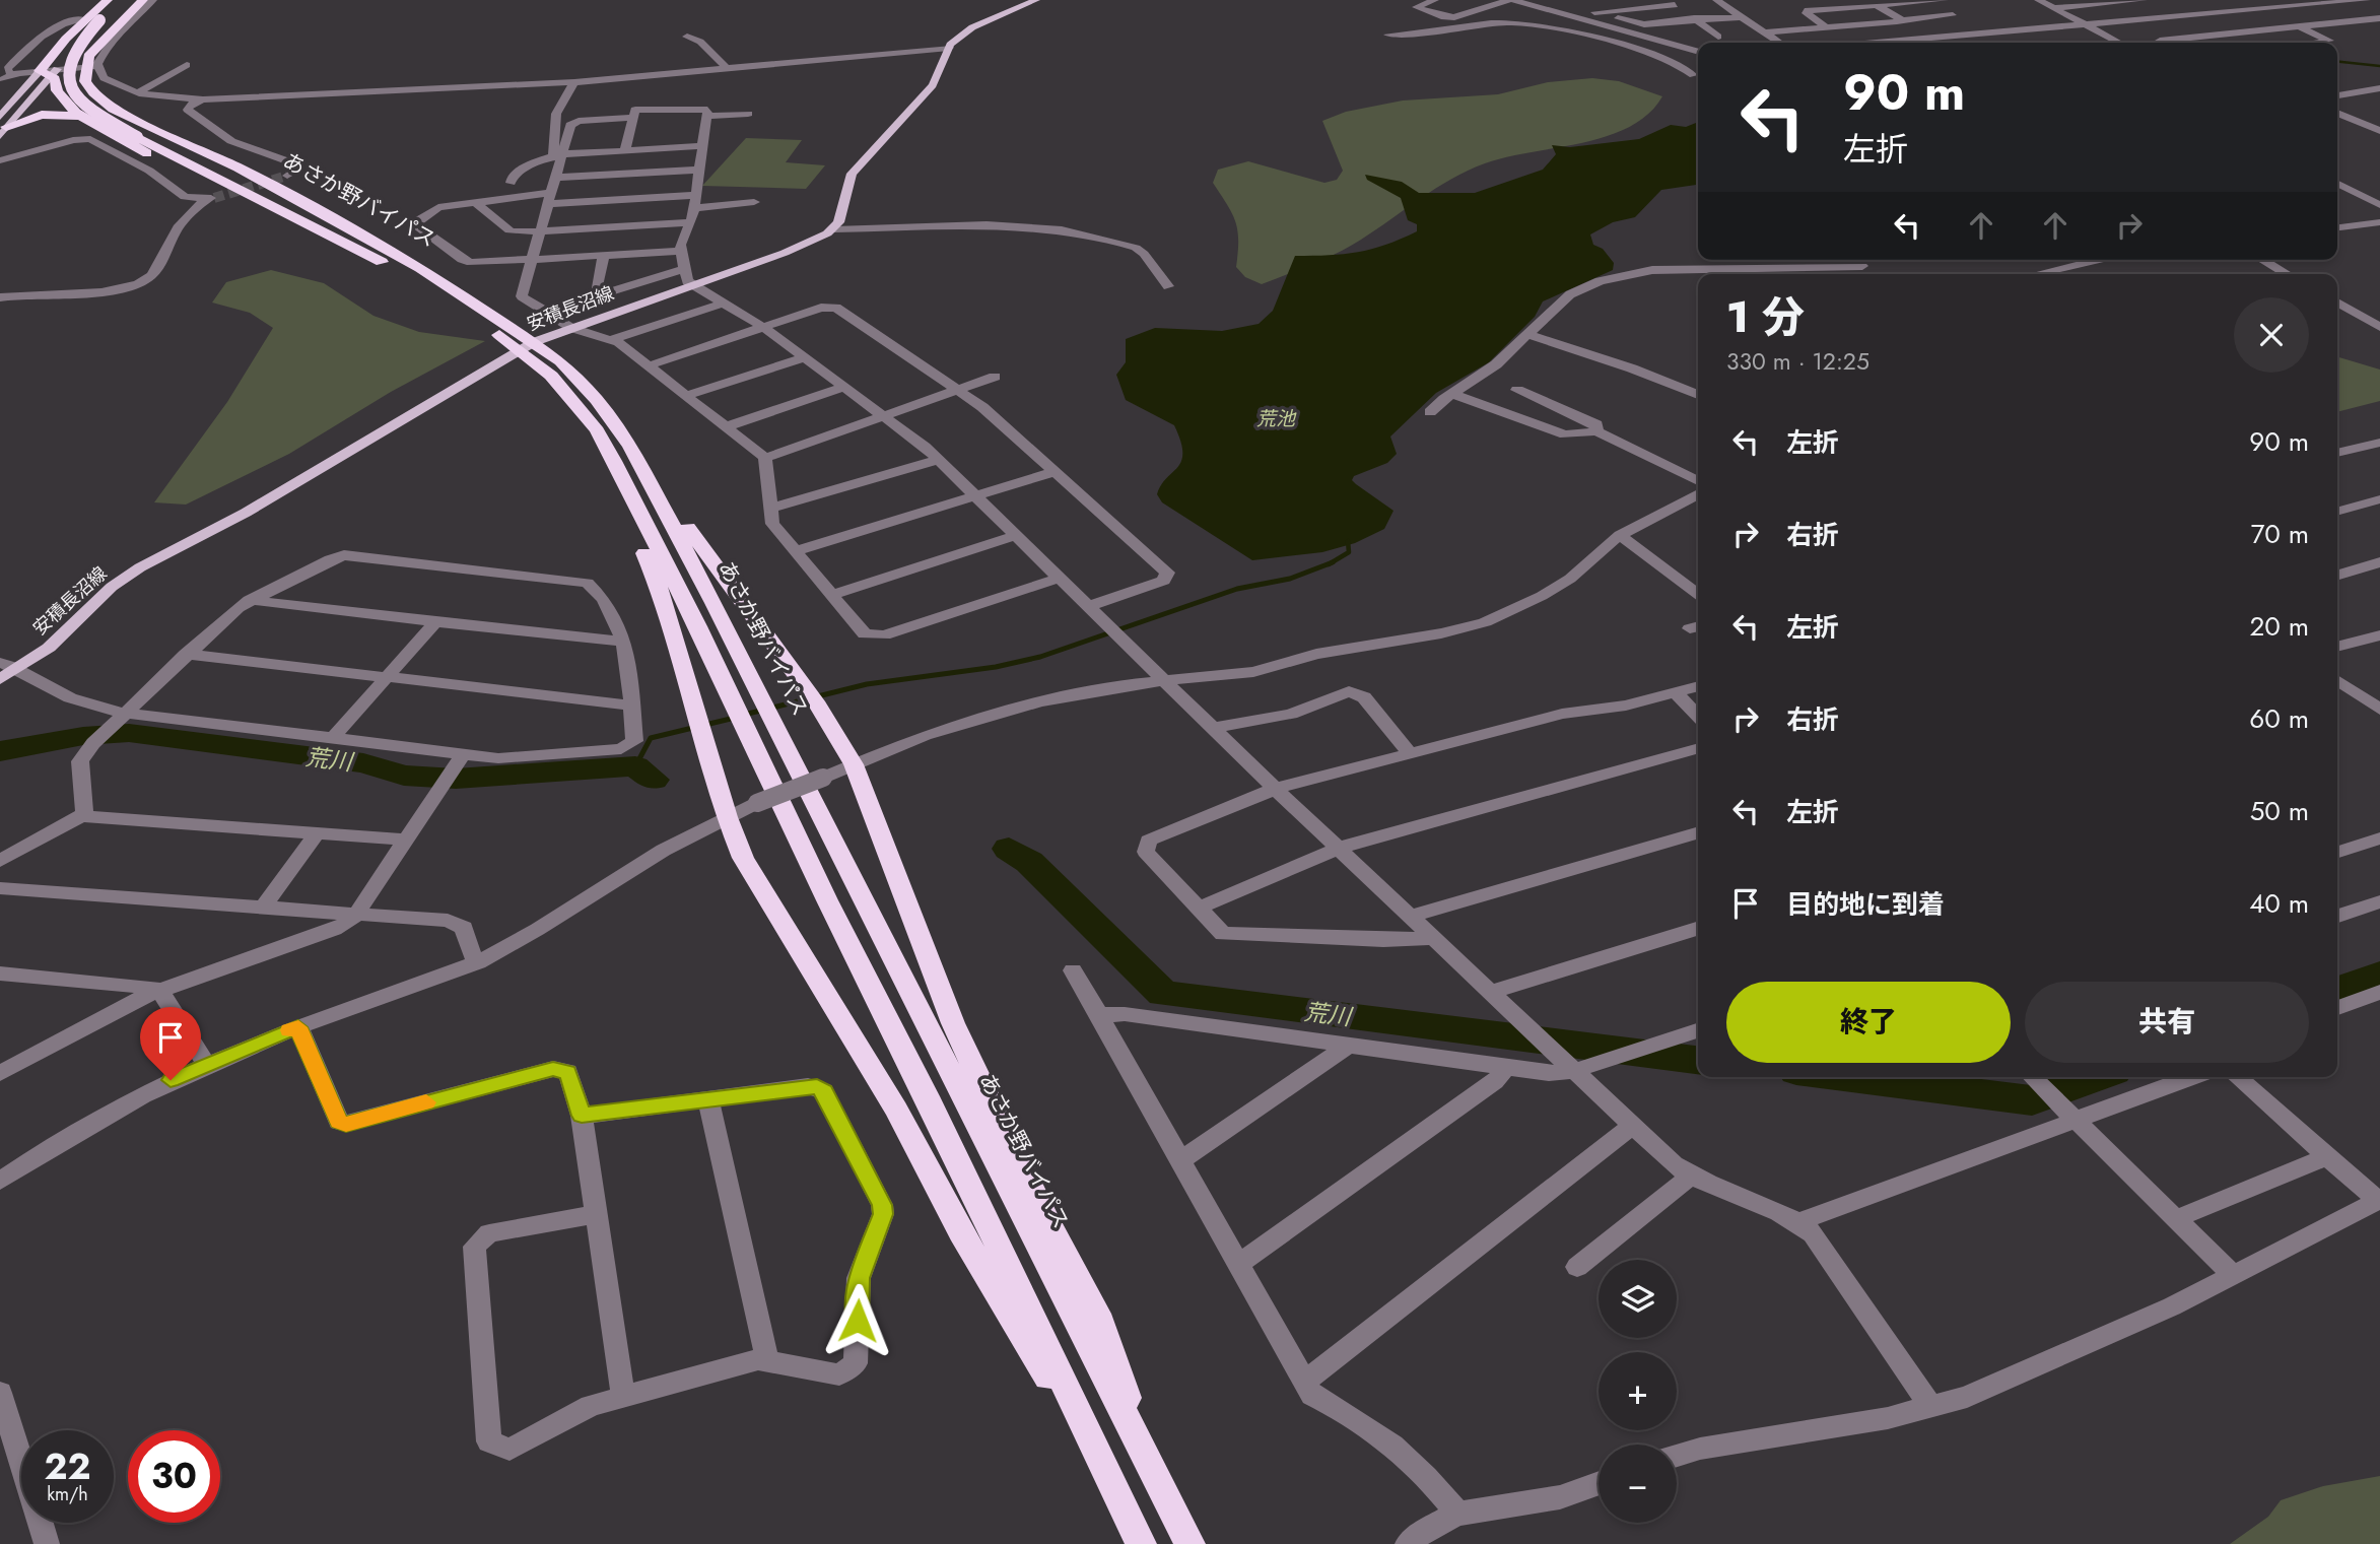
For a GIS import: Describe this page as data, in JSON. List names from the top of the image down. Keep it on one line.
{"streets":{"highway":["あさか野バイパス"],"main road":["安積長沼線"]},"crossings":[["あさか野バイパス","安積長沼線"]],"water":["荒池","荒川"],"page":{"turn":["90 m","左折"],"heading":["1 分","330 m · 12:25"],"list":[{"name":"左折","value":"90 m"},{"name":"右折","value":"70 m"},{"name":"左折","value":"20 m"},{"name":"右折","value":"60 m"},{"name":"左折","value":"50 m"},{"name":"目的地に到着","value":"40 m"}],"buttons":["終了","共有"],"map_buttons":["+","−"],"speed":"22 km/h","limit":"30"}}
